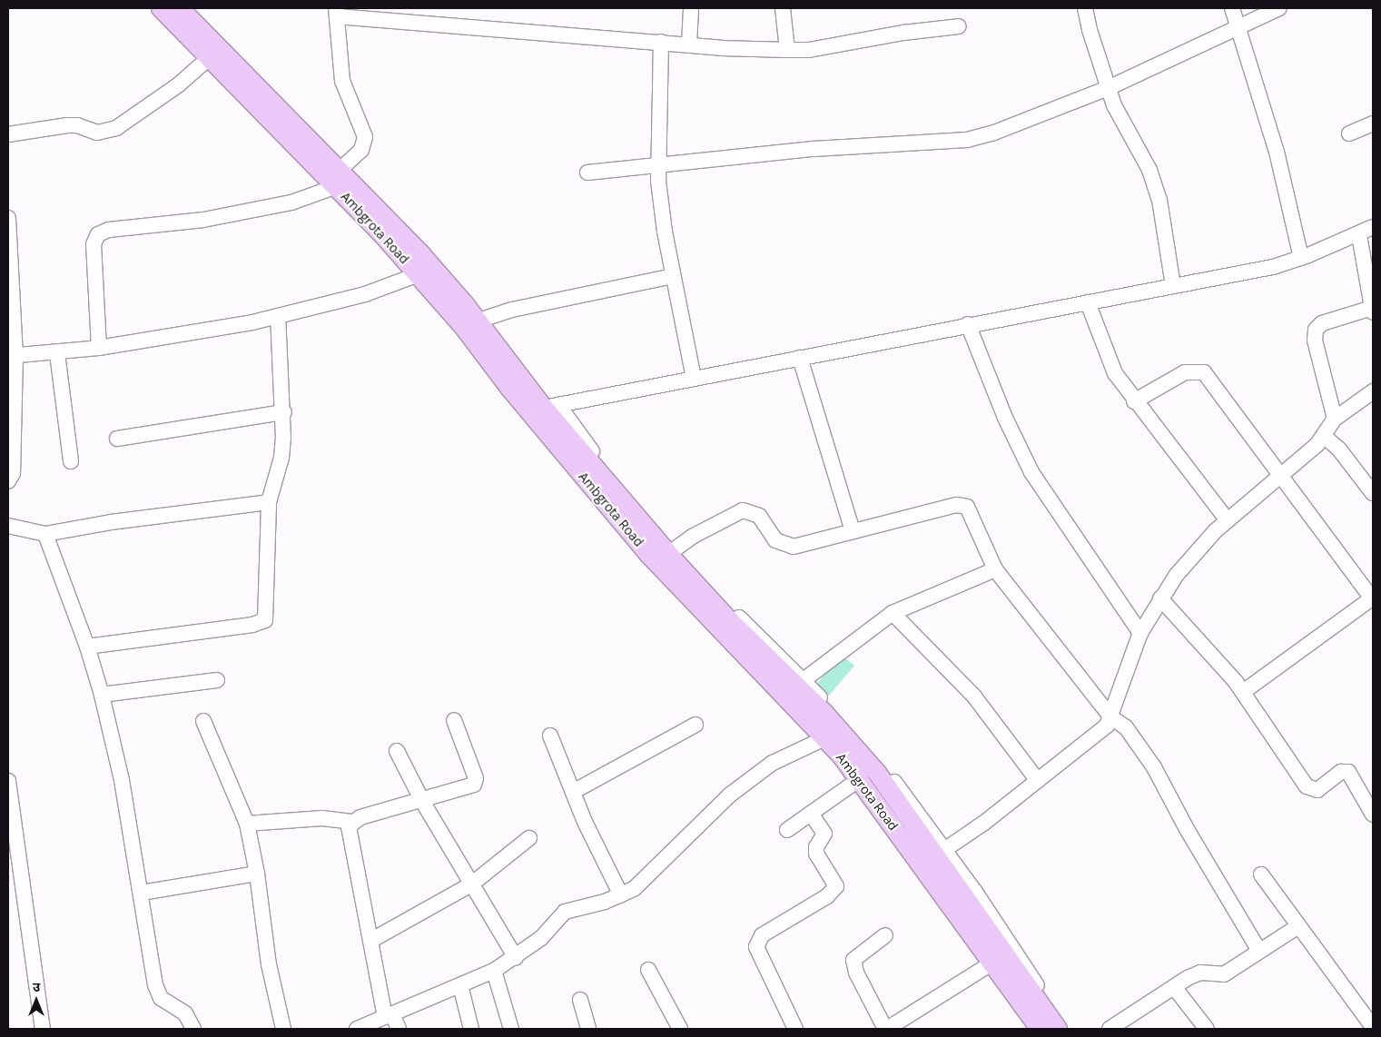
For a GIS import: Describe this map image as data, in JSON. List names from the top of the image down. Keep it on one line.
{"streets":{"main road":["Ambgrota Road"]},"north":"top"}
